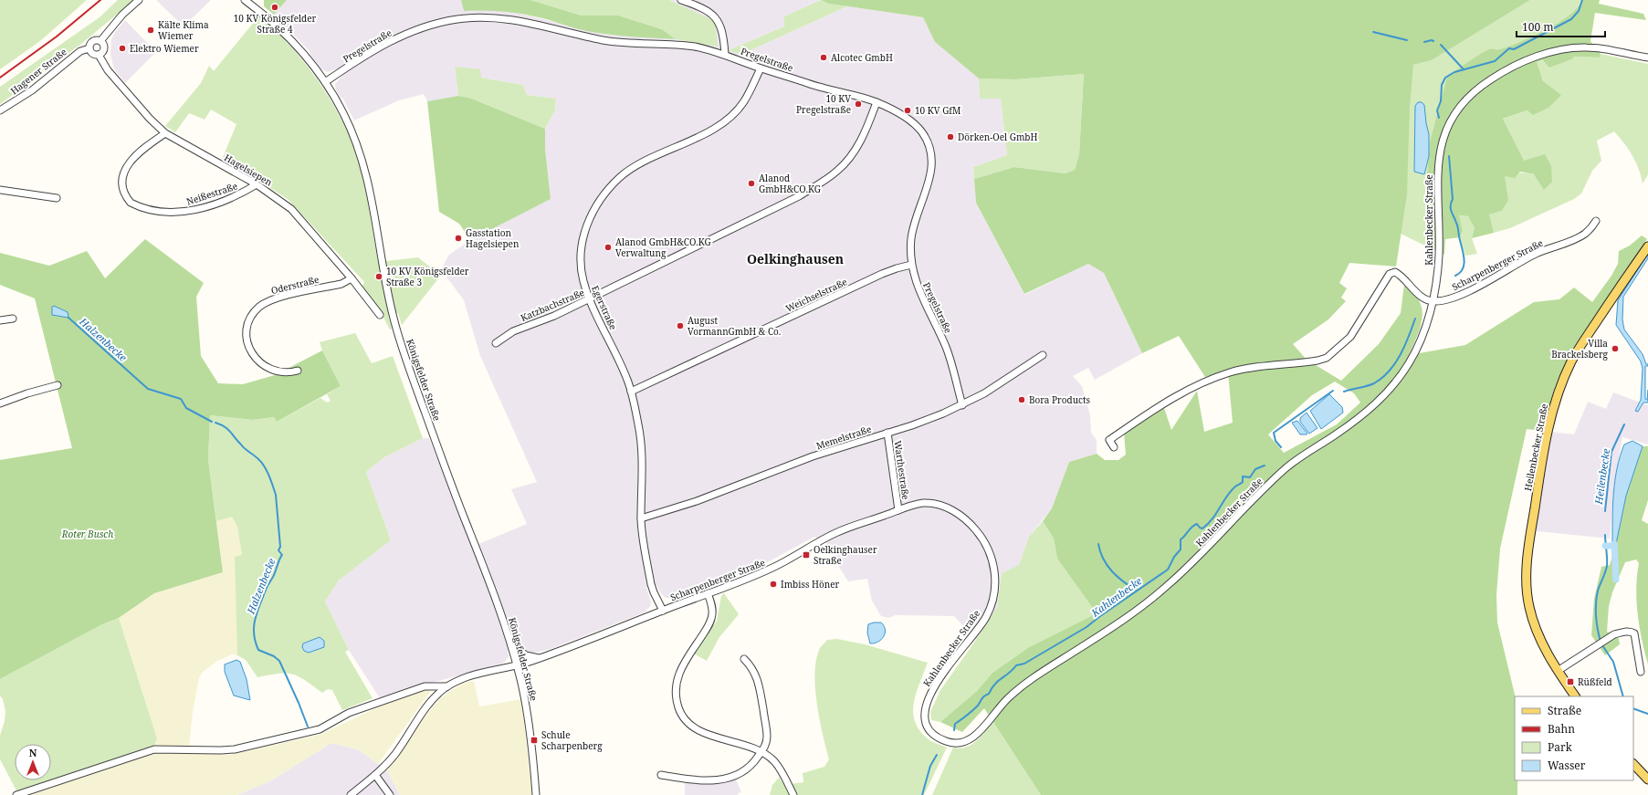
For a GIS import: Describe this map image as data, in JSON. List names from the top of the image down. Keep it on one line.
{"streets":{"main road":["Heilenbecker Straße"],"street":["Pregelstraße","Hagener Straße","Hagelsiepen","Neißestraße","Kahlenbecker Straße","Scharpenberger Straße","Oderstraße","Weichselstraße","Katzbachstraße","Egerstraße","Königsfelder Straße","Memelstraße","Warthestraße"]},"crossings":[["Pregelstraße","Weichselstraße"],["Pregelstraße","Katzbachstraße"],["Pregelstraße","Egerstraße"],["Pregelstraße","Königsfelder Straße"],["Pregelstraße","Memelstraße"],["Hagener Straße","Hagelsiepen"],["Hagelsiepen","Neißestraße"],["Hagelsiepen","Oderstraße"],["Kahlenbecker Straße","Scharpenberger Straße"],["Kahlenbecker Straße","Warthestraße"],["Scharpenberger Straße","Egerstraße"],["Scharpenberger Straße","Königsfelder Straße"],["Scharpenberger Straße","Warthestraße"],["Weichselstraße","Egerstraße"],["Katzbachstraße","Egerstraße"],["Egerstraße","Memelstraße"],["Memelstraße","Warthestraße"]],"districts":["Oelkinghausen"],"water":["Halzenbecke","Heilenbecke","Kahlenbecke"],"parks":["Roter Busch"],"places":{"other":["10 KV Königsfelder Straße 4","Kälte Klima Wiemer","Elektro Wiemer","Alcotec GmbH","10 KV Pregelstraße","10 KV GfM","Dörken-Oel GmbH","Alanod GmbH&CO.KG","Gasstation Hagelsiepen","Alanod GmbH&CO.KG Verwaltung","10 KV Königsfelder Straße 3","August VormannGmbH & Co.","Villa Brackelsberg","Bora Products","Imbiss Höner"],"transit":["Oelkinghauser Straße","Rüßfeld","Schule Scharpenberg"]},"legend":["Straße","Bahn","Park","Wasser"],"scale_bar":"100 m","north":"top"}
